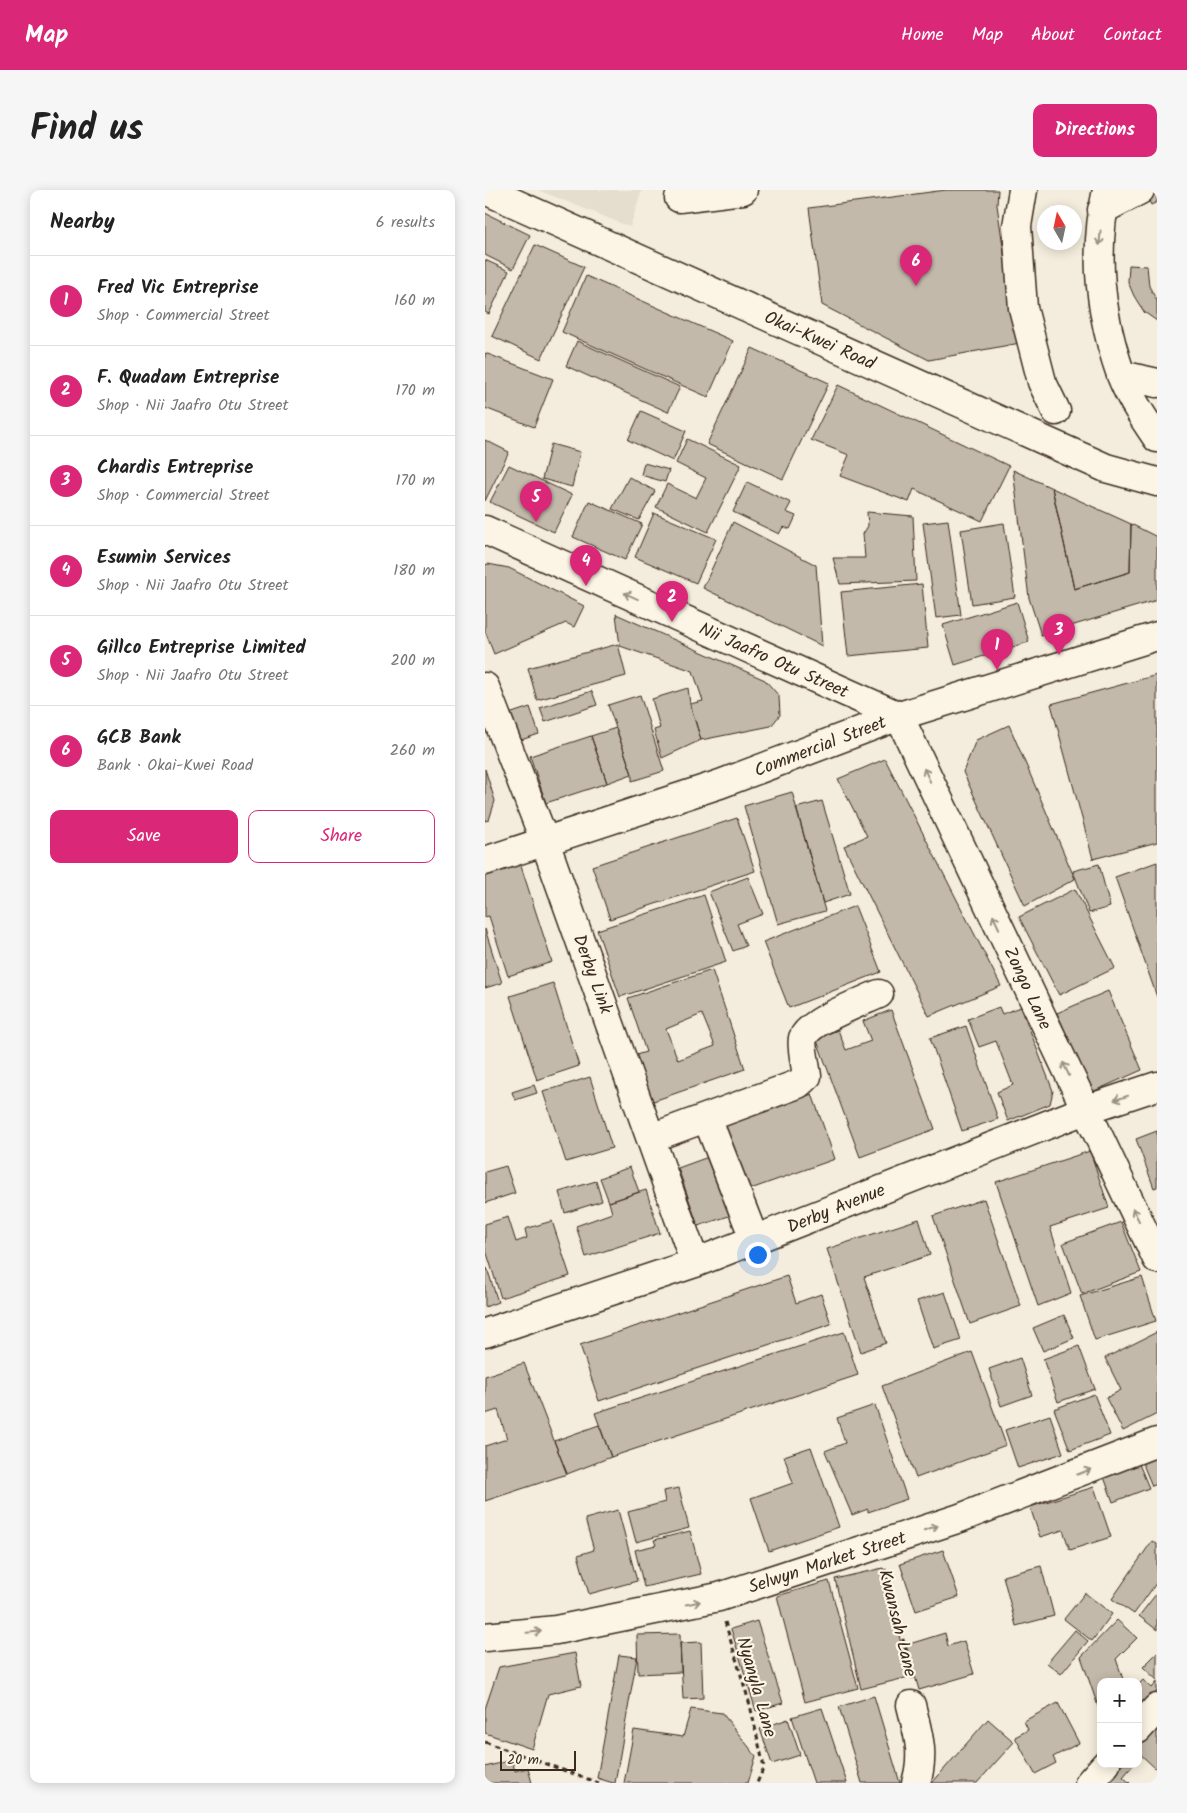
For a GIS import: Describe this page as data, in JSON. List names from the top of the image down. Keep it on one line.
{"streets":{"street":["Okai-Kwei Road","Nii Jaafro Otu Street","Commercial Street","Derby Link","Zongo Lane","Derby Avenue","Selwyn Market Street"],"path":["Kwansah Lane","Nyanyla Lane"]},"crossings":[["Nii Jaafro Otu Street","Commercial Street"],["Nii Jaafro Otu Street","Zongo Lane"],["Commercial Street","Derby Link"],["Commercial Street","Zongo Lane"],["Derby Link","Derby Avenue"],["Zongo Lane","Derby Avenue"],["Selwyn Market Street","Kwansah Lane"],["Selwyn Market Street","Nyanyla Lane"]],"one_way":["Nii Jaafro Otu Street","Zongo Lane","Selwyn Market Street"],"scale_bar":"20 m","north":"top","page":{"header":"Map","nav":["Home","Map","About","Contact"],"title":"Find us","buttons":["Directions",["Save","Share"]],"heading":["Nearby","6 results"],"pins":["6","5","4","2","3","1"],"list":[{"mark":"1","name":"Fred Vic Entreprise","note":"Shop · Commercial Street","value":"160 m"},{"mark":"2","name":"F. Quadam Entreprise","note":"Shop · Nii Jaafro Otu Street","value":"170 m"},{"mark":"3","name":"Chardis Entreprise","note":"Shop · Commercial Street","value":"170 m"},{"mark":"4","name":"Esumin Services","note":"Shop · Nii Jaafro Otu Street","value":"180 m"},{"mark":"5","name":"Gillco Entreprise Limited","note":"Shop · Nii Jaafro Otu Street","value":"200 m"},{"mark":"6","name":"GCB Bank","note":"Bank · Okai-Kwei Road","value":"260 m"}],"map_buttons":["+","−"],"scale":"20 m"}}
